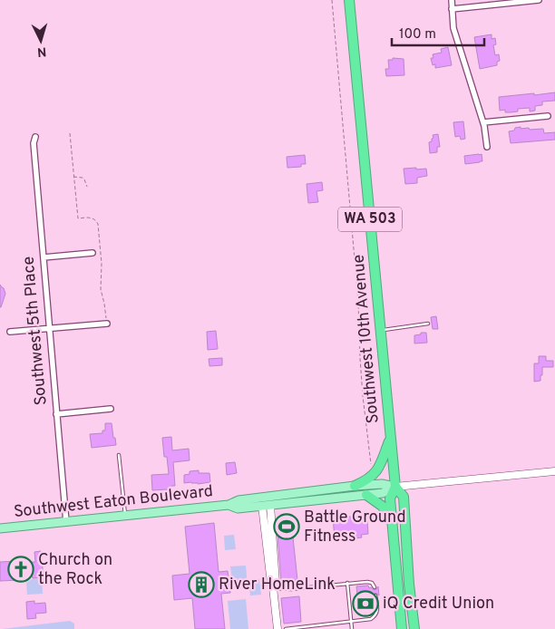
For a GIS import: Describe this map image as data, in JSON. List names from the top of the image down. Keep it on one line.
{"streets":{"highway":["WA 503","Southwest 10th Avenue"],"main road":["Southwest Eaton Boulevard"],"street":["Southwest 5th Place"]},"crossings":[["Southwest 5th Place","Southwest Eaton Boulevard"],["Southwest 10th Avenue","Southwest Eaton Boulevard"]],"places":{"sports":["Battle Ground Fitness"],"church":["Church on the Rock"],"building":["River HomeLink"],"bank":["iQ Credit Union"]},"scale_bar":"100 m","north":"bottom"}
